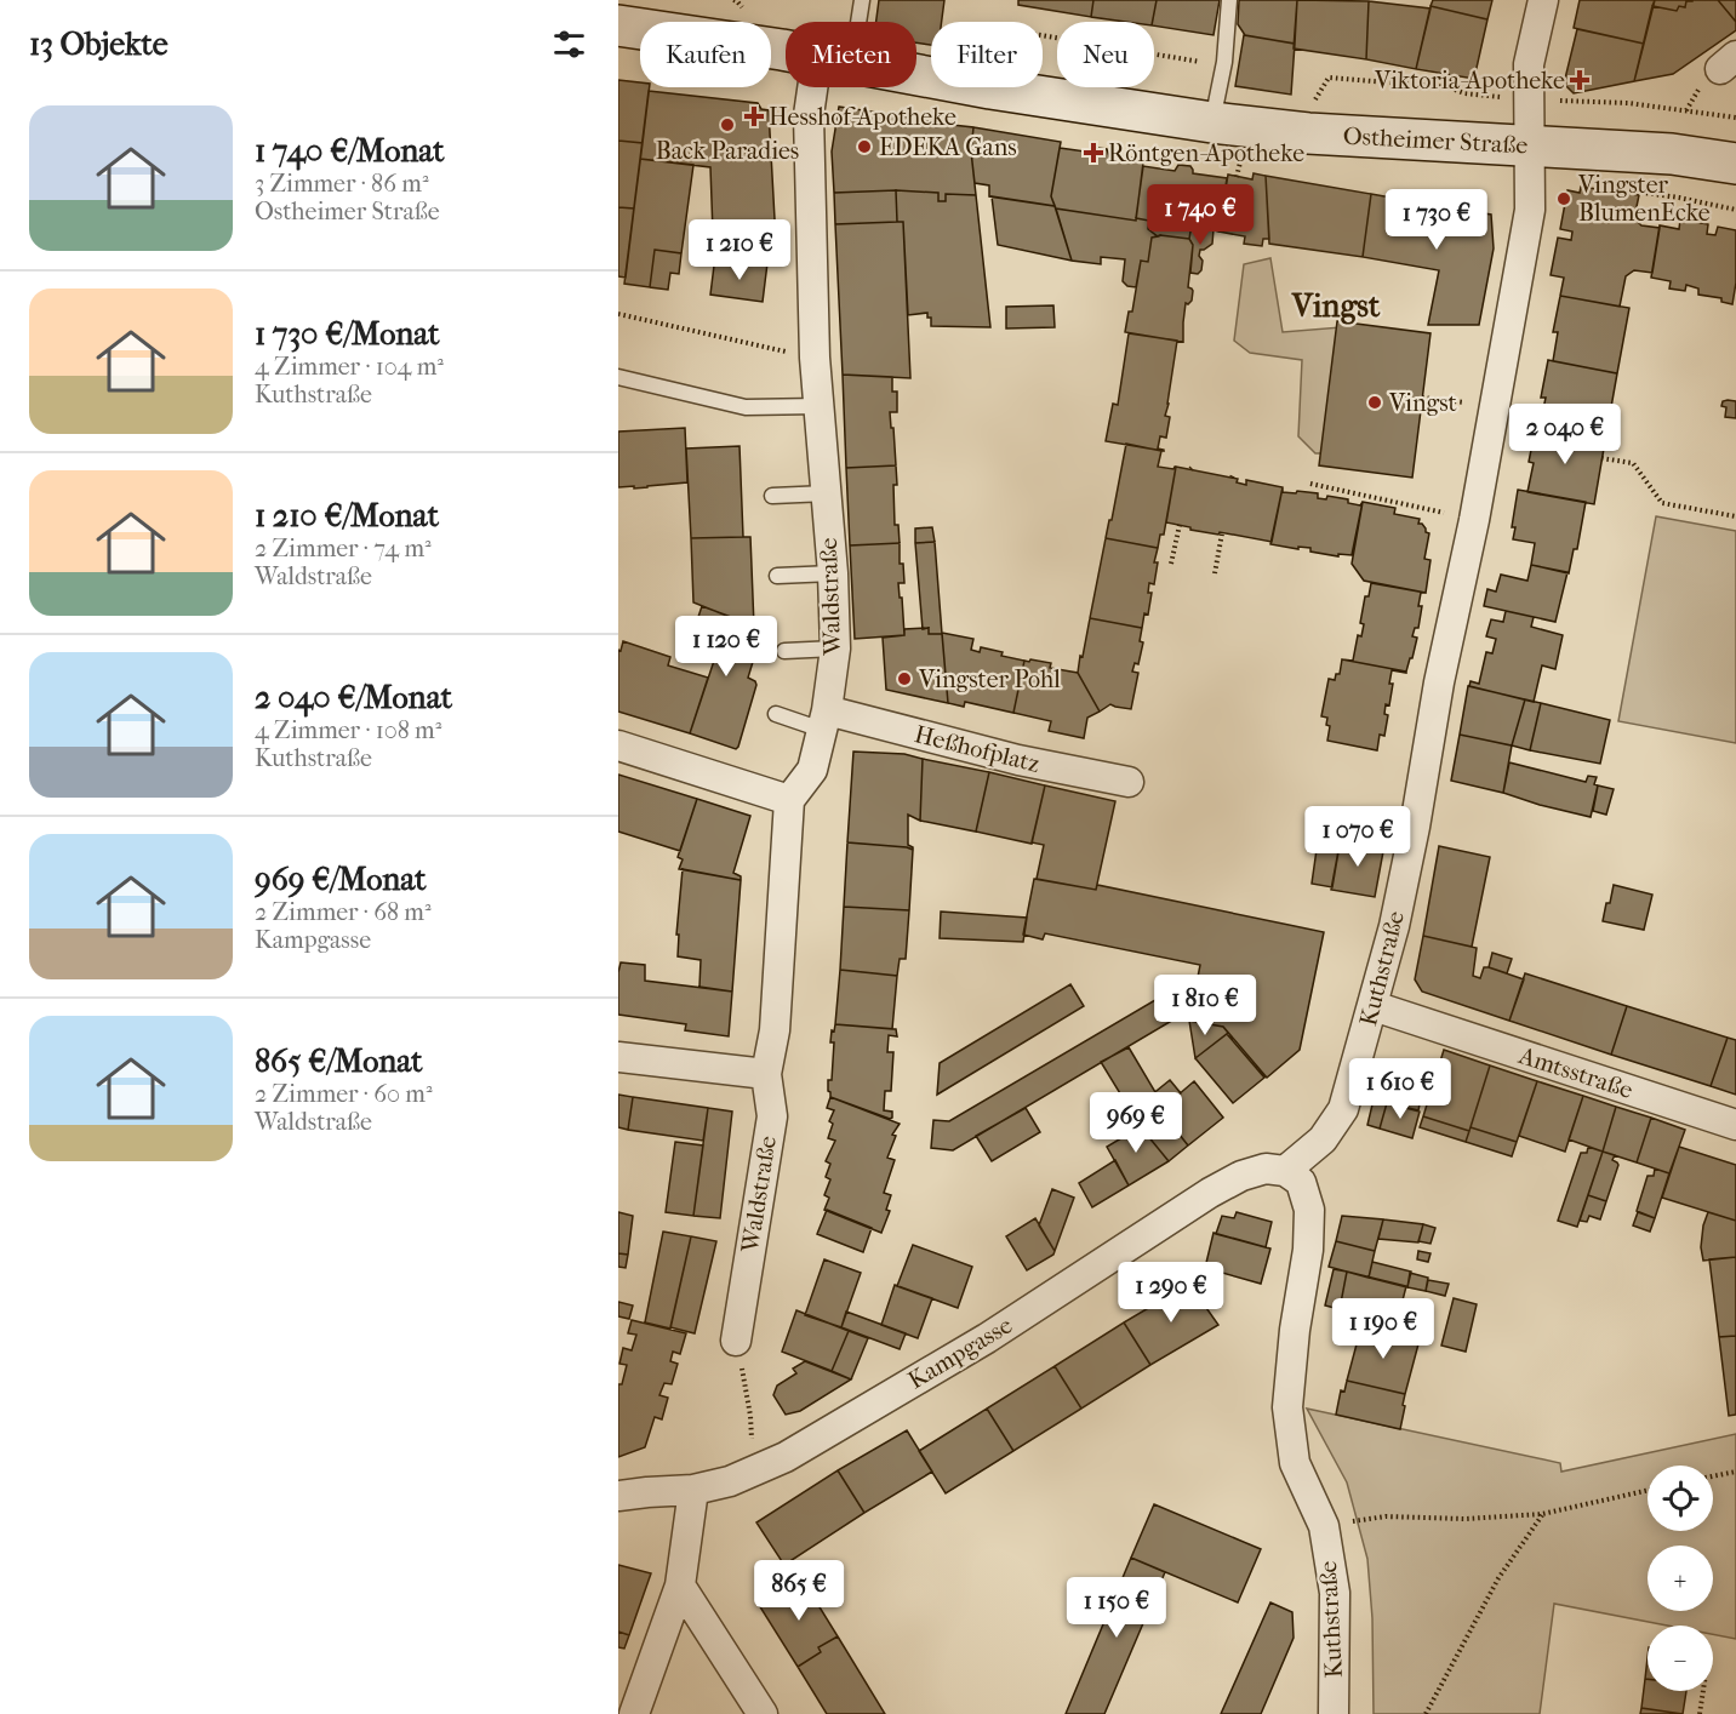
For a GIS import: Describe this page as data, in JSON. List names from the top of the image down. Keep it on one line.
{"streets":{"main road":["Ostheimer Straße"],"street":["Waldstraße","Heßhofplatz","Kuthstraße","Amtsstraße","Kampgasse"]},"crossings":[["Ostheimer Straße","Kuthstraße"],["Waldstraße","Heßhofplatz"],["Kuthstraße","Amtsstraße"],["Kuthstraße","Kampgasse"]],"districts":["Vingst"],"places":{"health":["Viktoria-Apotheke","Hesshof-Apotheke","Röntgen-Apotheke"],"other":["Back Paradies","EDEKA Gans","Vingster BlumenEcke","Vingst","Vingster Pohl"]},"page":{"heading":"13 Objekte","chip":["Kaufen","Mieten","Filter","Neu"],"list":[{"name":"1 740 €/Monat","note":"3 Zimmer · 86 m² · Ostheimer Straße"},{"name":"1 730 €/Monat","note":"4 Zimmer · 104 m² · Kuthstraße"},{"name":"1 210 €/Monat","note":"2 Zimmer · 74 m² · Waldstraße"},{"name":"2 040 €/Monat","note":"4 Zimmer · 108 m² · Kuthstraße"},{"name":"969 €/Monat","note":"2 Zimmer · 68 m² · Kampgasse"},{"name":"865 €/Monat","note":"2 Zimmer · 60 m² · Waldstraße"}],"price":["1 740 €","1 730 €","1 210 €","2 040 €","1 120 €","1 070 €","1 810 €","1 610 €","969 €","1 290 €","1 190 €","865 €","1 150 €"],"map_buttons":["+","−"]}}
